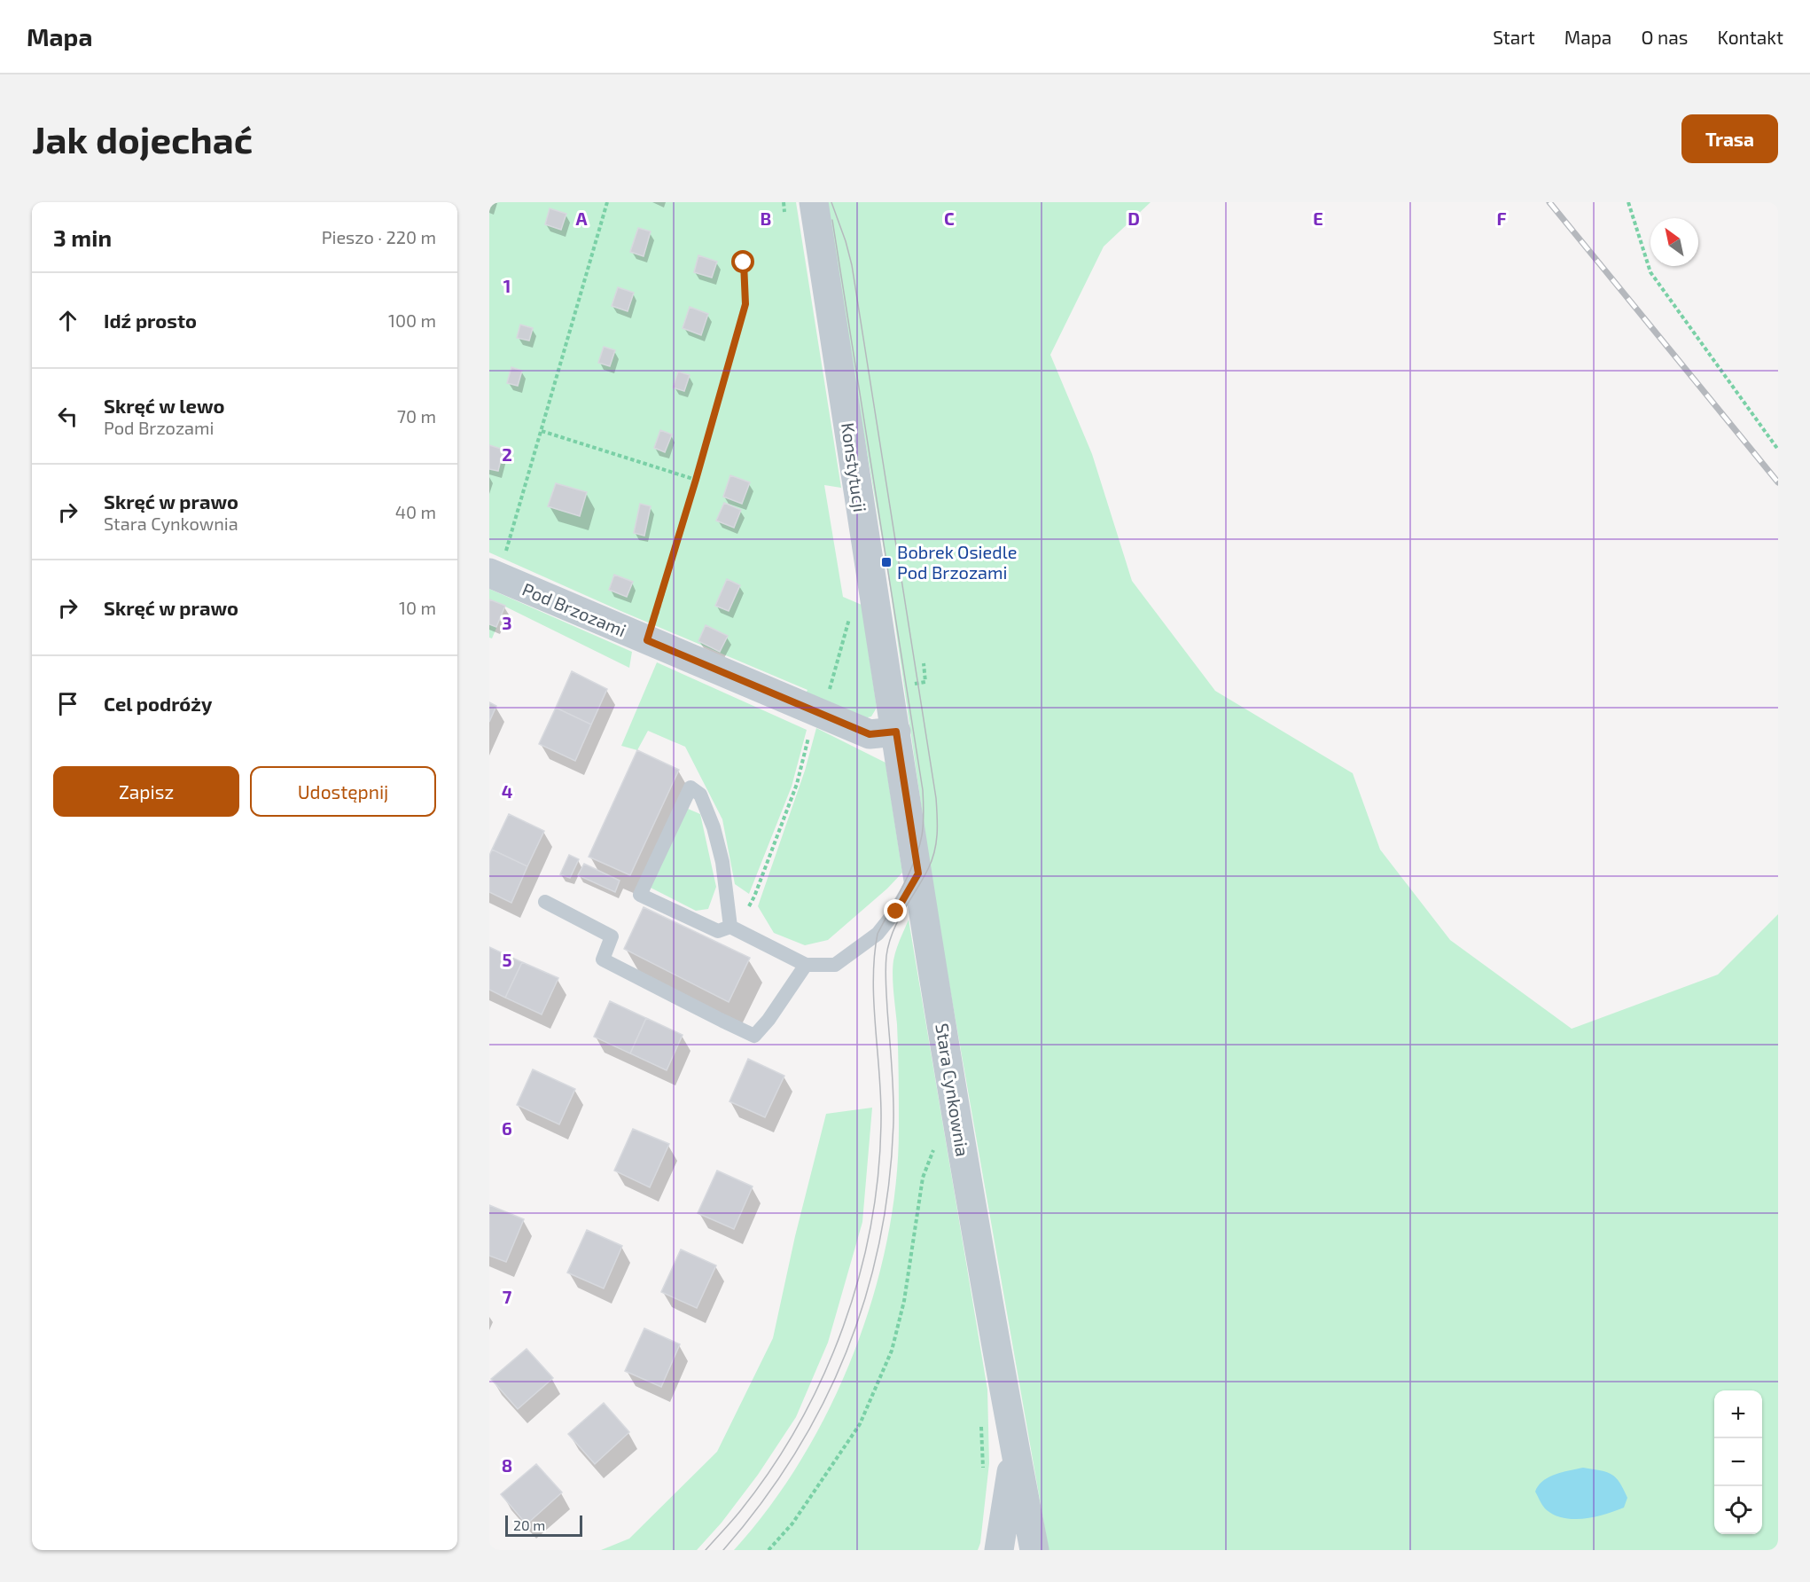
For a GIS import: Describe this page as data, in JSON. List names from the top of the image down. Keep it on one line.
{"streets":{"street":["Konstytucji","Pod Brzozami","Stara Cynkownia"]},"crossings":[["Konstytucji","Pod Brzozami"],["Konstytucji","Stara Cynkownia"],["Pod Brzozami","Stara Cynkownia"]],"places":{"transit":["Bobrek Osiedle Pod Brzozami"]},"scale_bar":"20 m","north":"top left","page":{"header":"Mapa","nav":["Start","Mapa","O nas","Kontakt"],"buttons":["Trasa",["Zapisz","Udostępnij"]],"title":"Jak dojechać","heading":["3 min","Pieszo · 220 m"],"list":[["Idź prosto","100 m"],["Skręć w lewo","Pod Brzozami","70 m"],["Skręć w prawo","Stara Cynkownia","40 m"],["Skręć w prawo","10 m"],"Cel podróży"],"map_buttons":["+","−"],"scale":"20 m"},"grid":{"columns":["A","B","C","D","E","F"],"rows":["1","2","3","4","5","6","7","8"]}}
